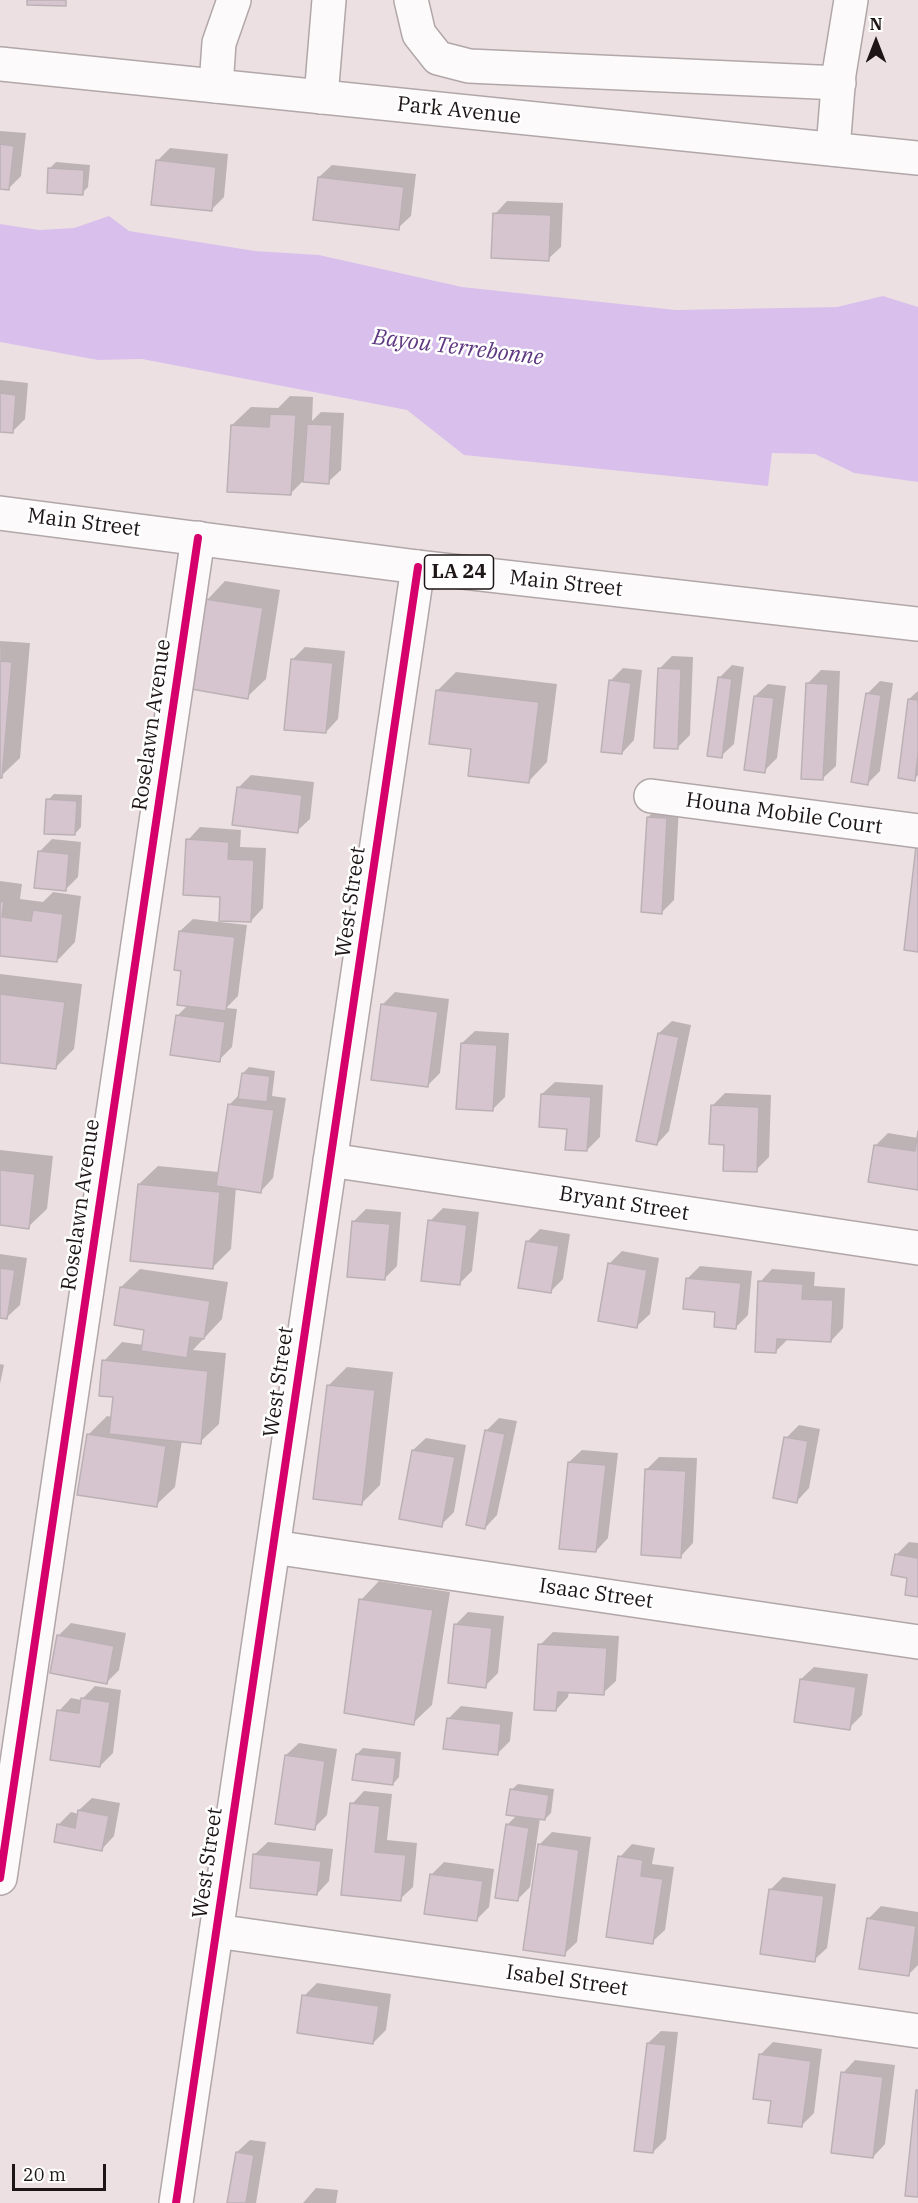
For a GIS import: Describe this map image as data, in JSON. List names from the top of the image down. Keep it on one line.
{"streets":{"street":["Park Avenue","Main Street","LA 24","Roselawn Avenue","Houna Mobile Court","West Street","Bryant Street","Isaac Street","Isabel Street"]},"crossings":[["Main Street","Roselawn Avenue"],["Main Street","West Street"],["West Street","Bryant Street"],["West Street","Isaac Street"],["West Street","Isabel Street"]],"water":["Bayou Terrebonne"],"scale_bar":"20 m","north":"top"}
